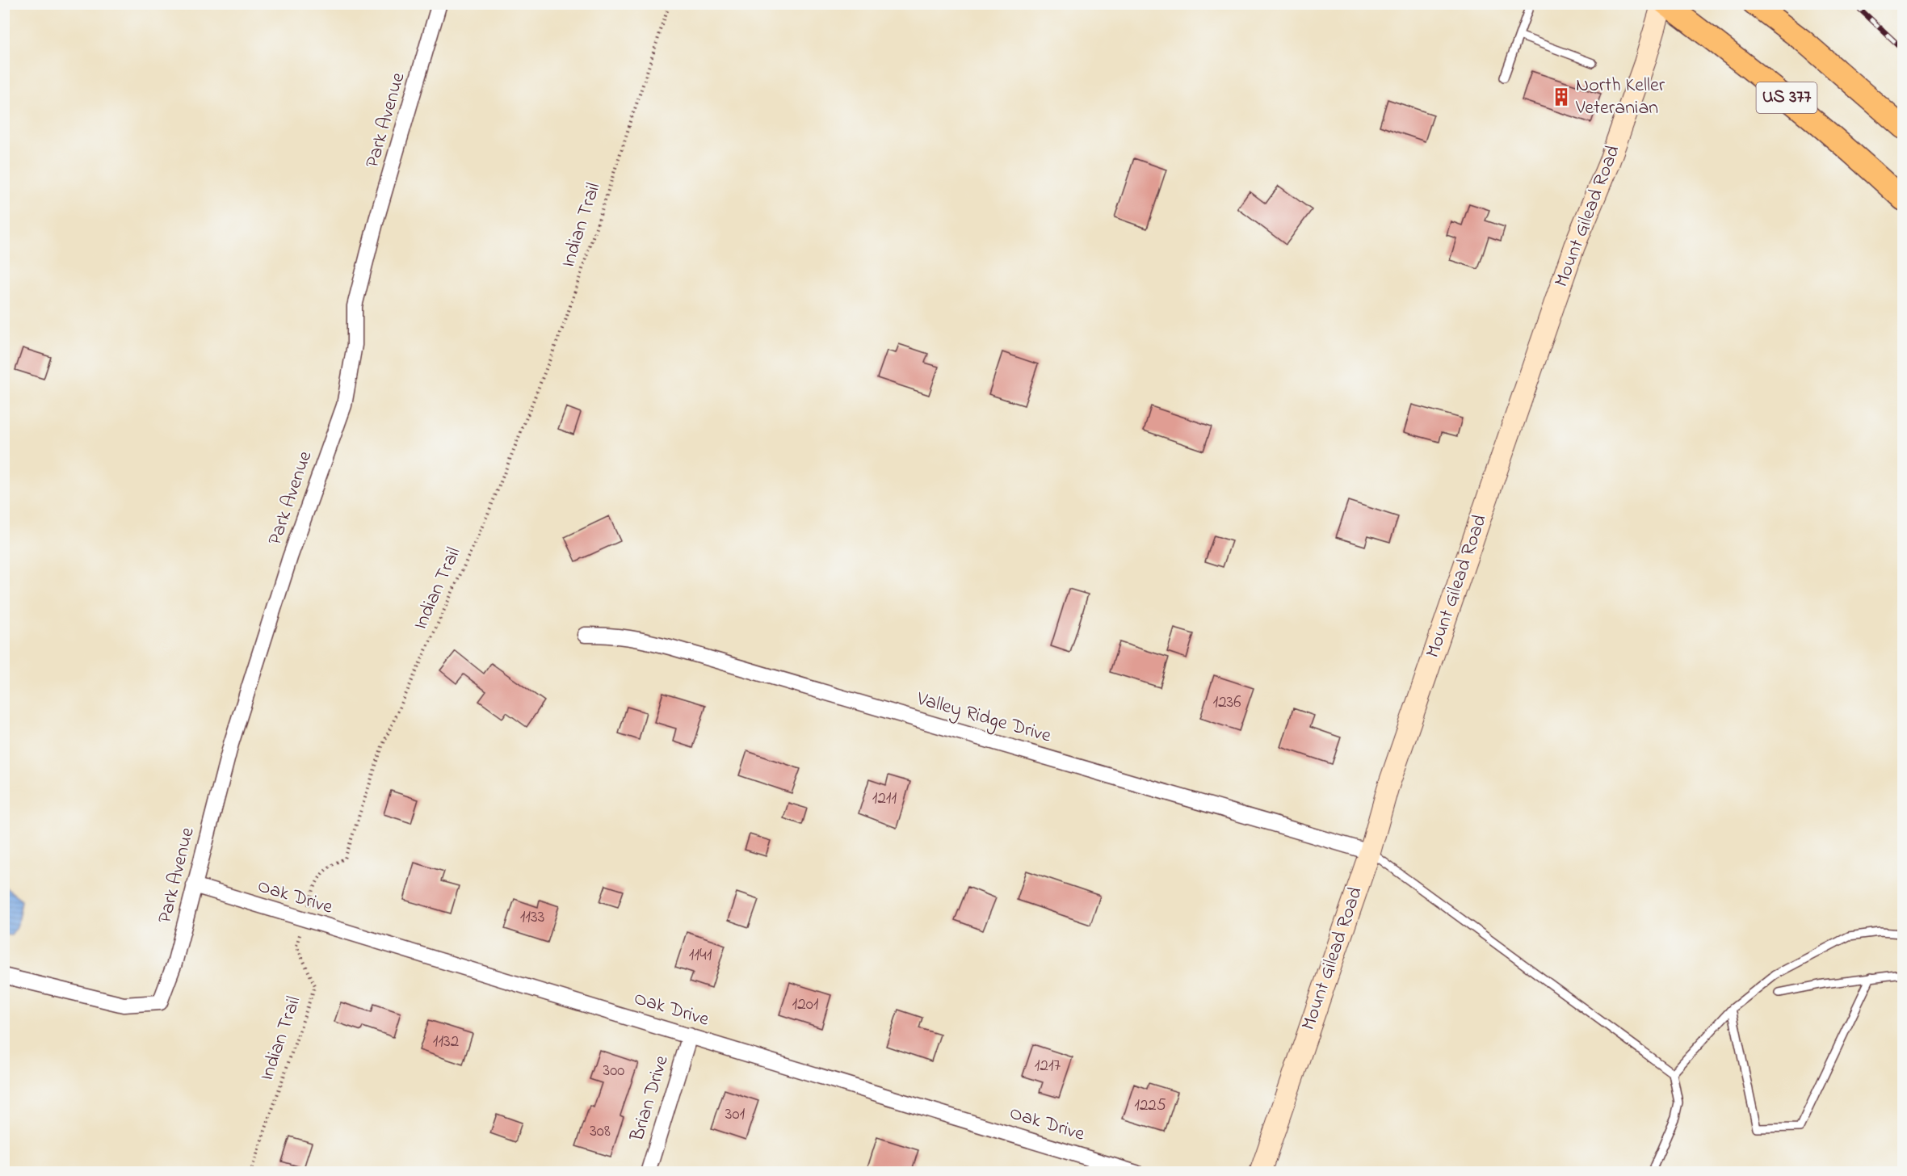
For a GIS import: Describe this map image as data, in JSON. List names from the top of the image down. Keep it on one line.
{"streets":{"main road":["US 377","Mount Gilead Road"],"street":["Park Avenue","Valley Ridge Drive","Oak Drive","Brian Drive"],"path":["Indian Trail"]},"crossings":[["US 377","Mount Gilead Road"],["Park Avenue","Oak Drive"],["Mount Gilead Road","Valley Ridge Drive"],["Indian Trail","Oak Drive"],["Oak Drive","Brian Drive"]],"places":{"building":["North Keller Veteranian"]},"house_numbers":["1236","1211","1133","1141","1201","1132","1217","300","1225","301","308"]}
